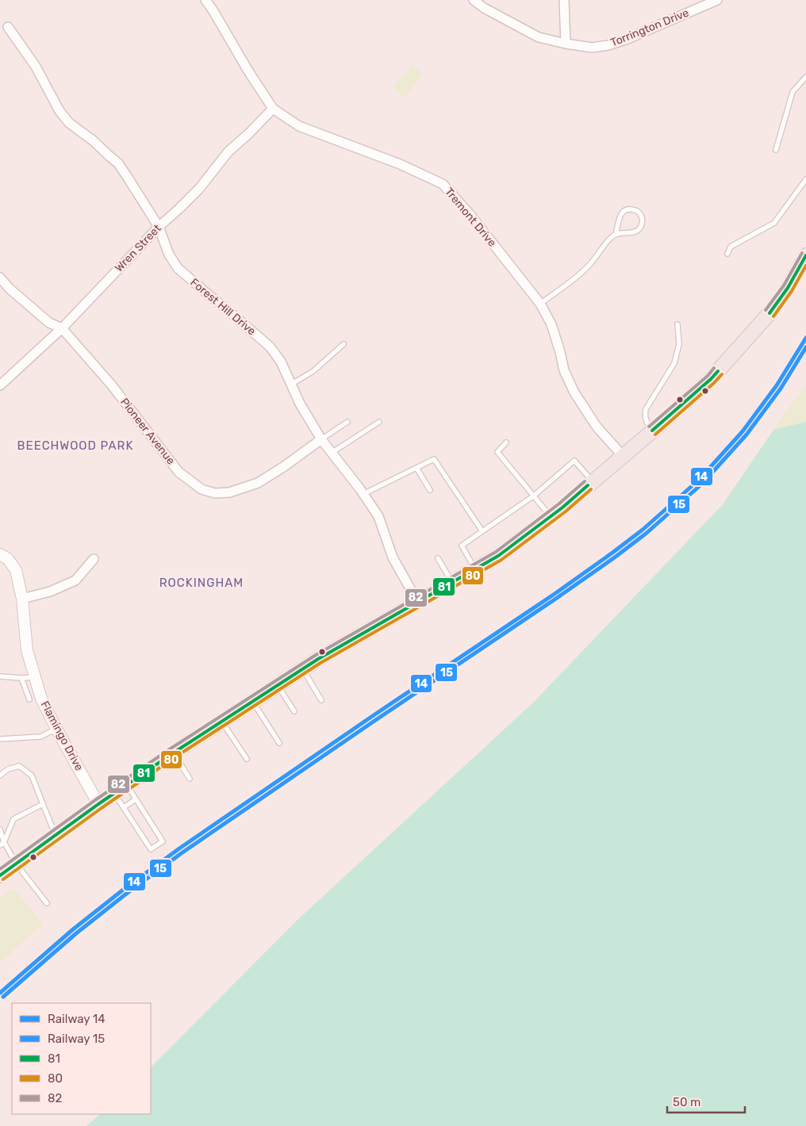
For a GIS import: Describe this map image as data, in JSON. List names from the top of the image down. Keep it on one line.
{"streets":{"street":["Torrington Drive","Tremont Drive","Wren Street","Forest Hill Drive","Pioneer Avenue","Flamingo Drive"]},"crossings":[["Tremont Drive","Wren Street"],["Wren Street","Forest Hill Drive"],["Wren Street","Pioneer Avenue"],["Forest Hill Drive","Pioneer Avenue"]],"districts":["BEECHWOOD PARK","ROCKINGHAM"],"lines":["transit line 82","transit line 81","transit line 80","rail line 14","rail line 15"],"legend":["Railway 14","Railway 15","81","80","82"],"scale_bar":"50 m"}
